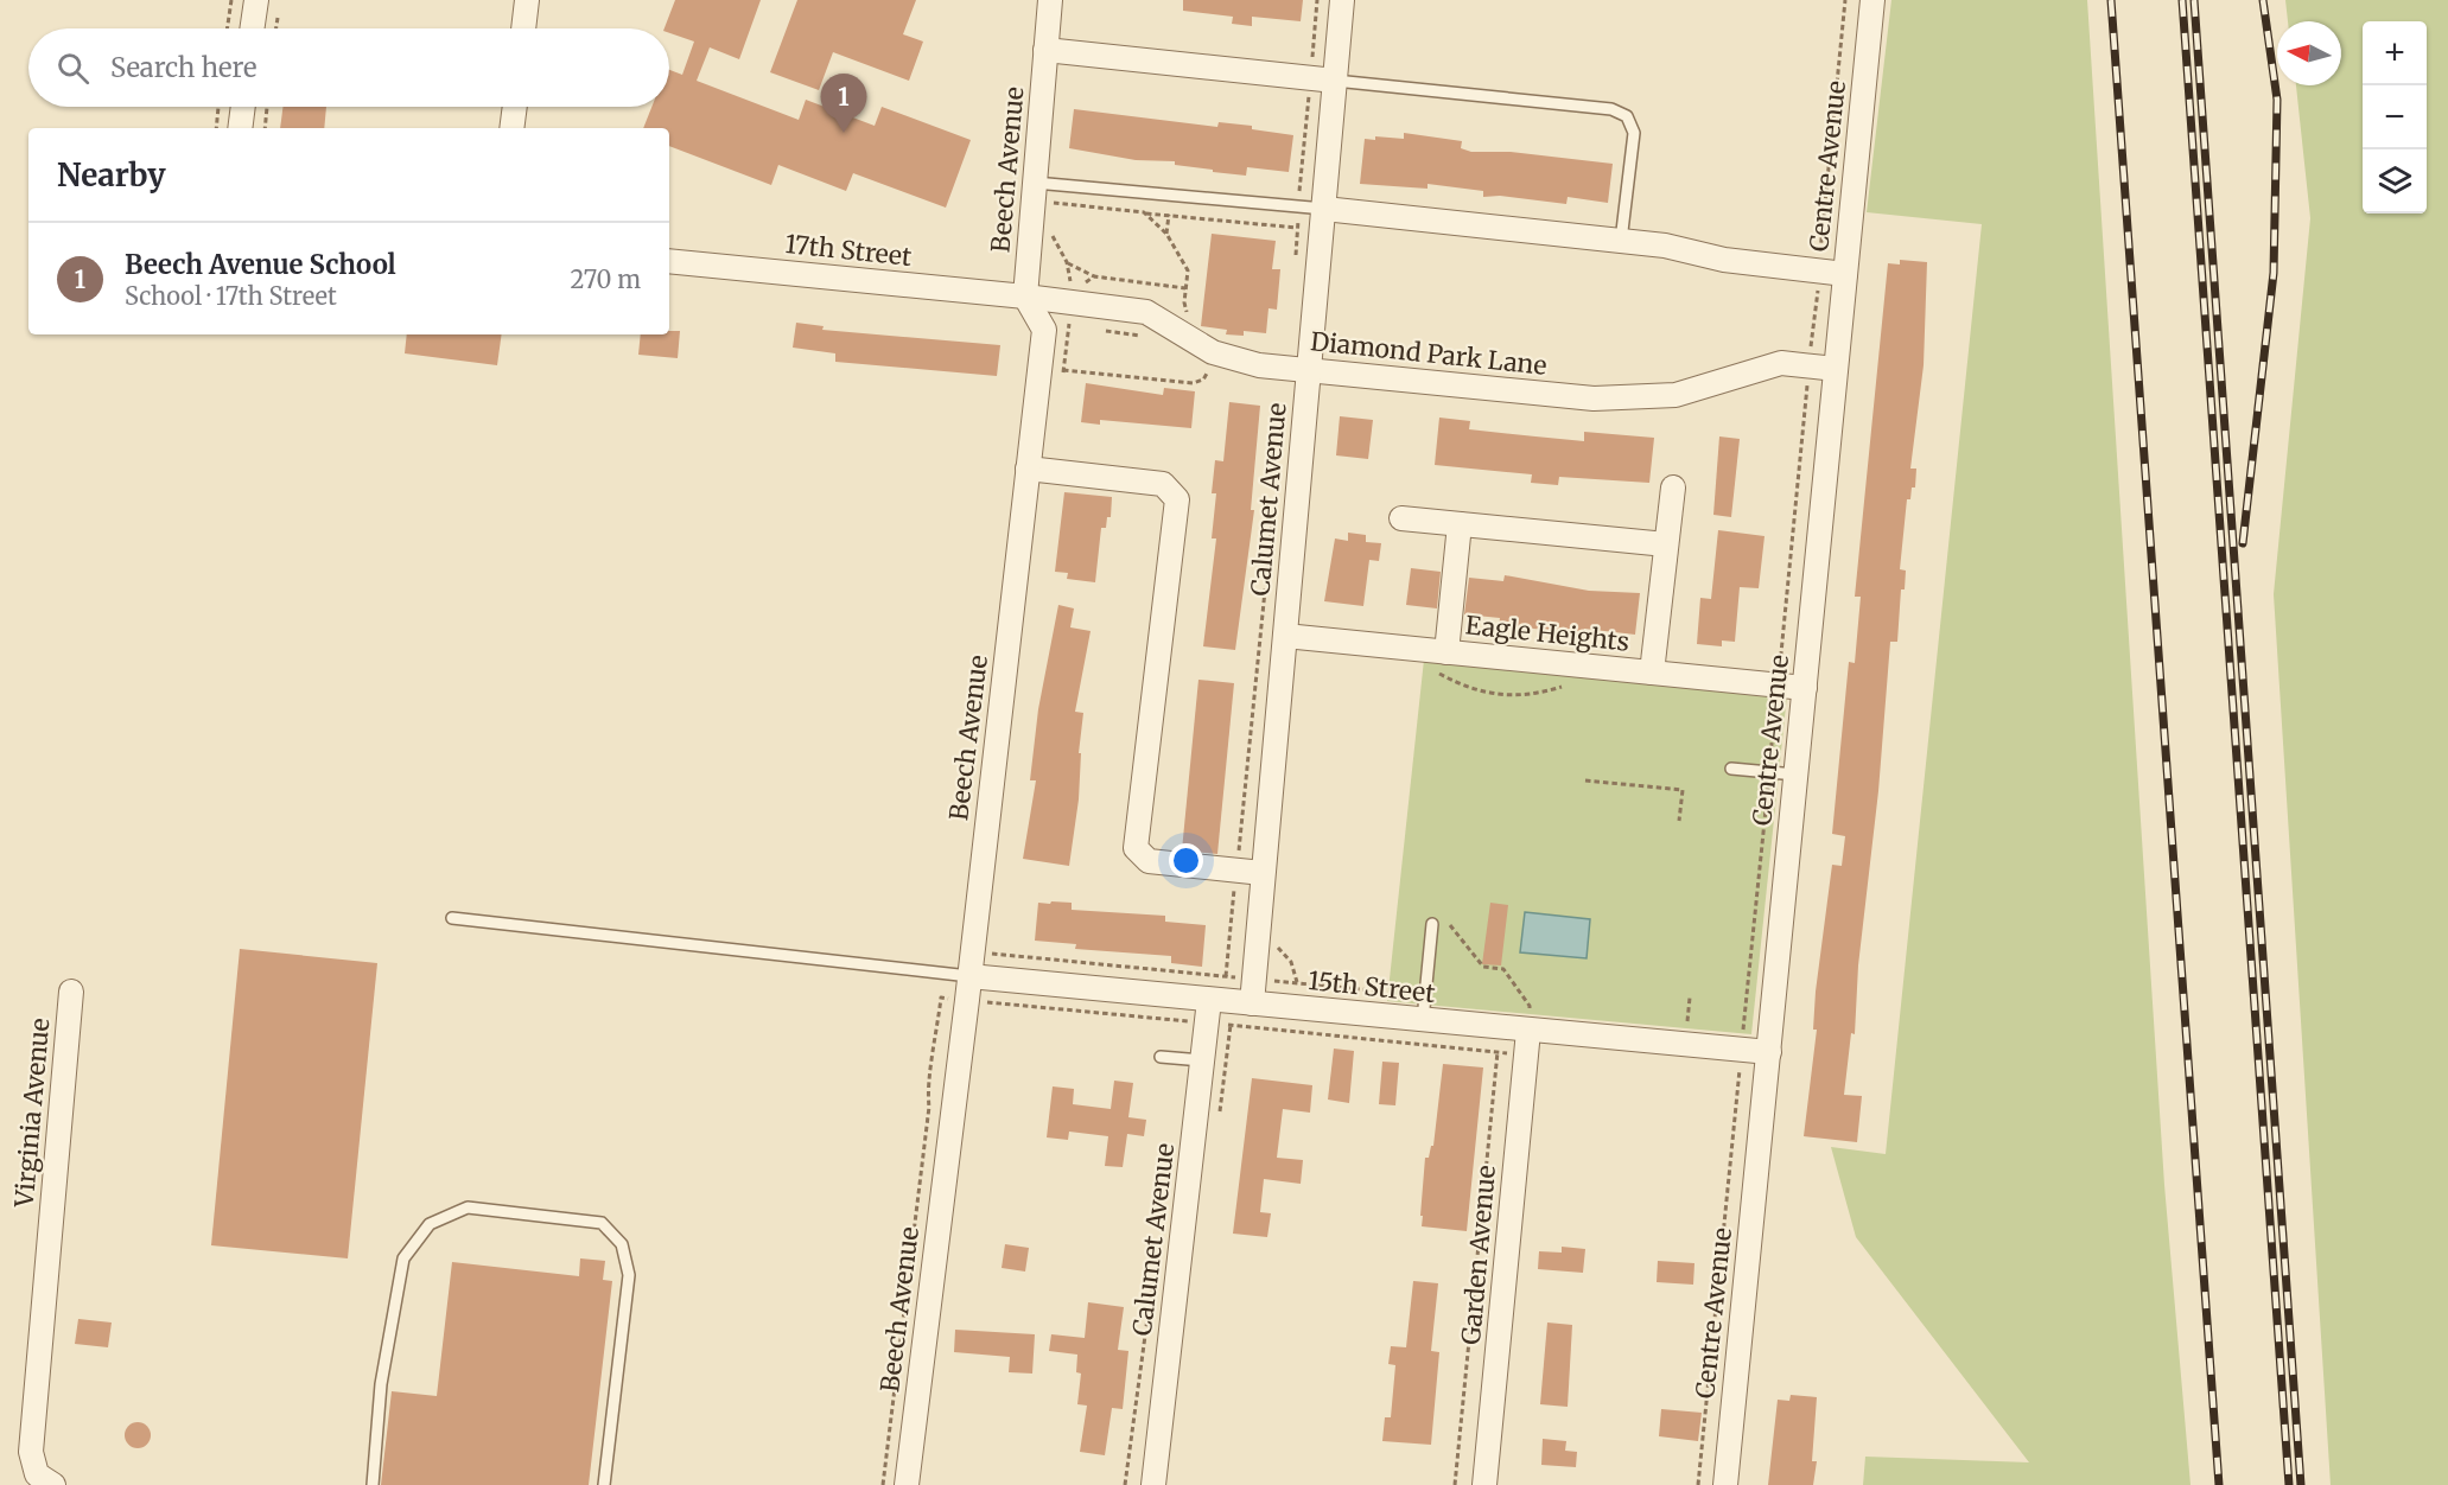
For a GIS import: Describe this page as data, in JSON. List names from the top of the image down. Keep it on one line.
{"streets":{"street":["Centre Avenue","Beech Avenue","17th Street","Diamond Park Lane","Calumet Avenue","Eagle Heights","15th Street","Virginia Avenue","Garden Avenue"]},"crossings":[["Centre Avenue","Diamond Park Lane"],["Centre Avenue","Eagle Heights"],["Centre Avenue","15th Street"],["Beech Avenue","17th Street"],["Beech Avenue","Diamond Park Lane"],["Beech Avenue","15th Street"],["17th Street","Diamond Park Lane"],["Diamond Park Lane","Calumet Avenue"],["Calumet Avenue","Eagle Heights"],["Calumet Avenue","15th Street"],["15th Street","Garden Avenue"]],"north":"left","page":{"map_buttons":["+","−"],"search":"Search here","pins":"1","heading":"Nearby","list":[{"mark":"1","name":"Beech Avenue School","note":"School · 17th Street","value":"270 m"}]}}
